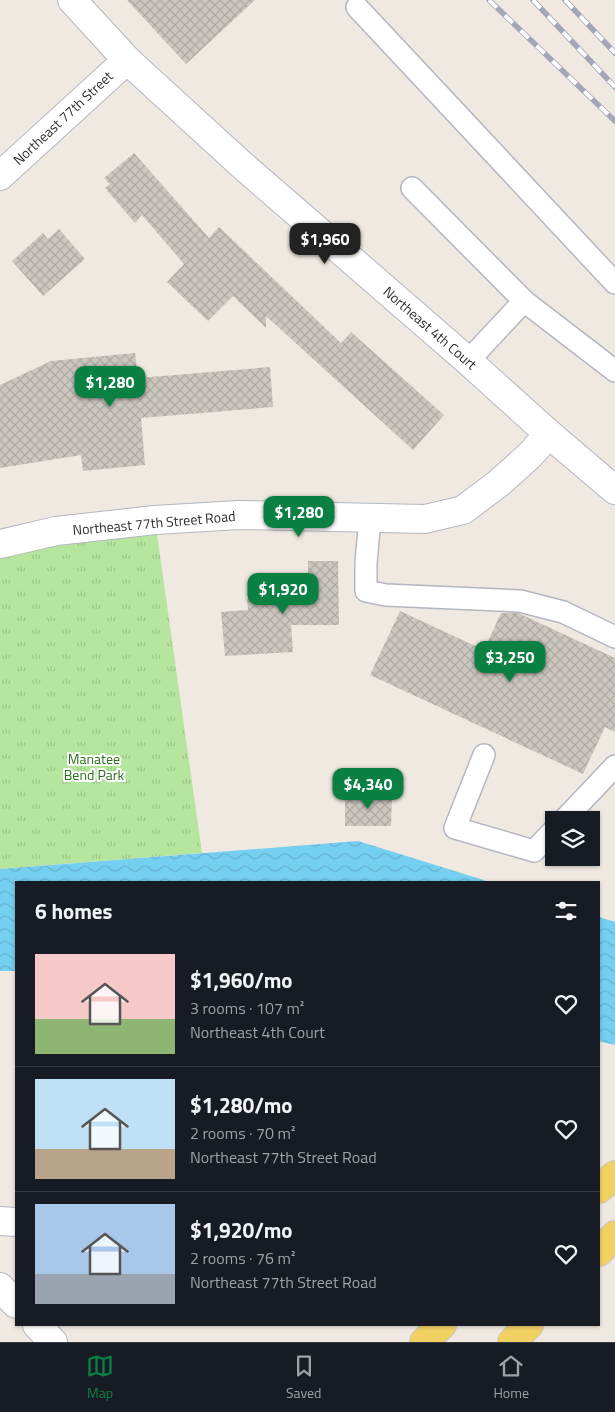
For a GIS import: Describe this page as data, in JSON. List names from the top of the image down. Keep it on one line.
{"streets":{"street":["Northeast 77th Street","Northeast 4th Court","Northeast 77th Street Road"]},"crossings":[["Northeast 77th Street","Northeast 4th Court"],["Northeast 4th Court","Northeast 77th Street Road"]],"parks":["Manatee Bend Park"],"page":{"price":["$1,960","$1,280","$1,280","$1,920","$3,250","$4,340"],"heading":"6 homes","list":[{"name":"$1,960/mo","note":"3 rooms · 107 m² · Northeast 4th Court"},{"name":"$1,280/mo","note":"2 rooms · 70 m² · Northeast 77th Street Road"},{"name":"$1,920/mo","note":"2 rooms · 76 m² · Northeast 77th Street Road"}],"tabs":["Map","Saved","Home"]}}
